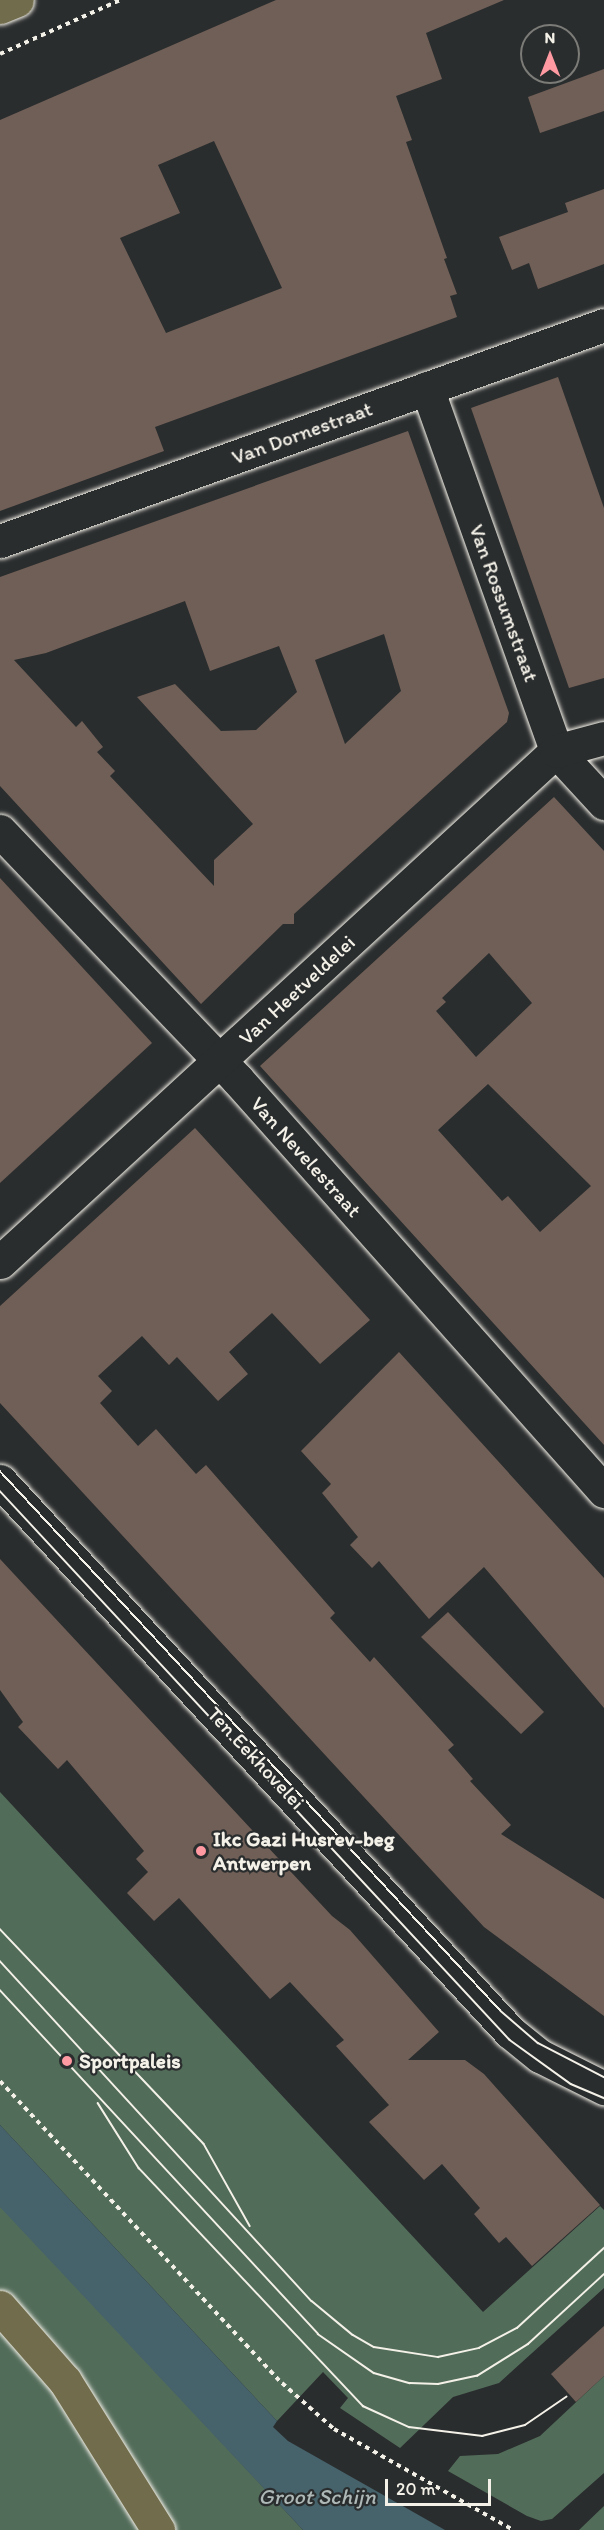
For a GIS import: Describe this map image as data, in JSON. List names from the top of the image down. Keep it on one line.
{"streets":{"street":["Van Dornestraat","Van Rossumstraat","Van Heetveldelei","Van Nevelestraat","Ten Eekhovelei"]},"crossings":[["Van Dornestraat","Van Rossumstraat"],["Van Rossumstraat","Van Heetveldelei"],["Van Heetveldelei","Van Nevelestraat"]],"water":["Groot Schijn"],"places":["Ikc Gazi Husrev-beg Antwerpen","Sportpaleis"],"scale_bar":"20 m","north":"top"}
